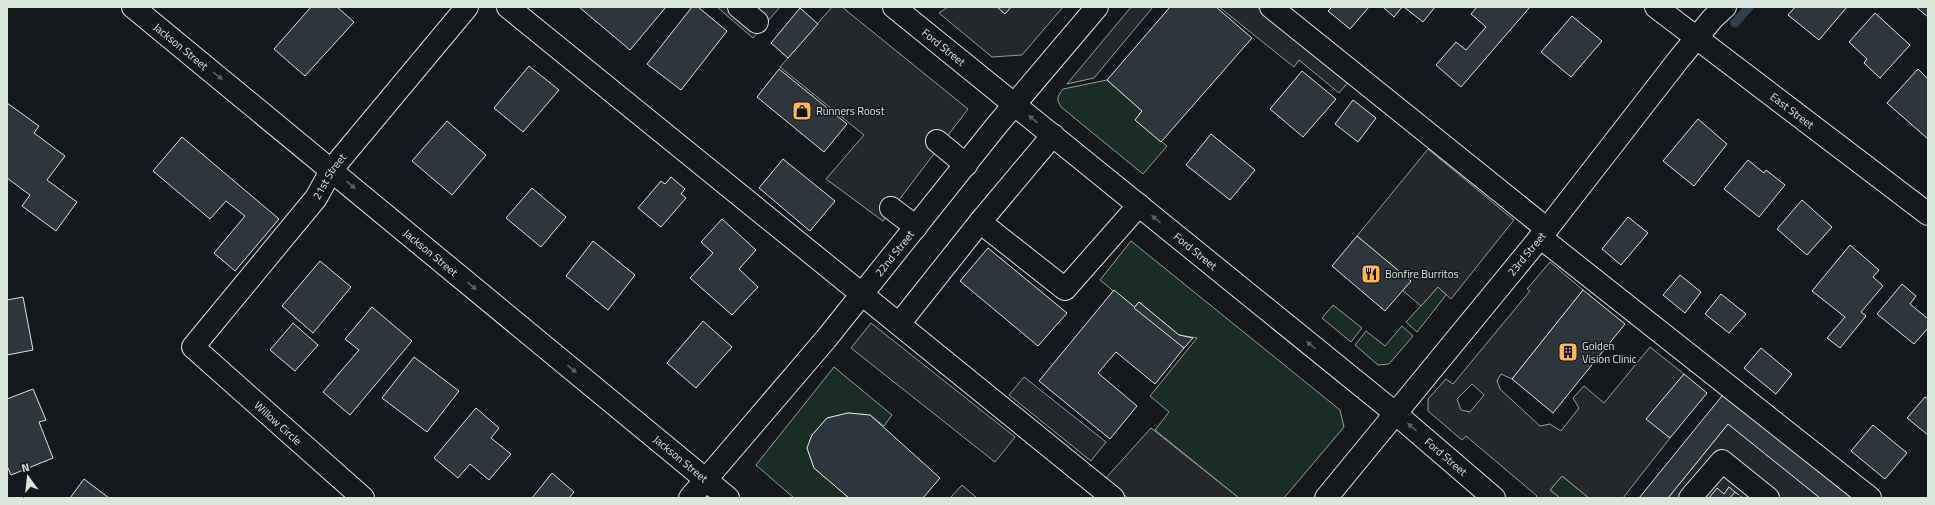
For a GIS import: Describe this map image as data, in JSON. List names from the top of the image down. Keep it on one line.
{"streets":{"street":["Jackson Street","Ford Street","East Street","21st Street","22nd Street","23rd Street","Willow Circle"]},"crossings":[["Jackson Street","21st Street"],["Jackson Street","22nd Street"],["Ford Street","22nd Street"],["Ford Street","23rd Street"],["East Street","23rd Street"],["21st Street","Willow Circle"]],"one_way":["Jackson Street","Ford Street"],"places":{"shop":["Runners Roost"],"restaurant":["Bonfire Burritos"],"building":["Golden Vision Clinic"]},"north":"top"}
